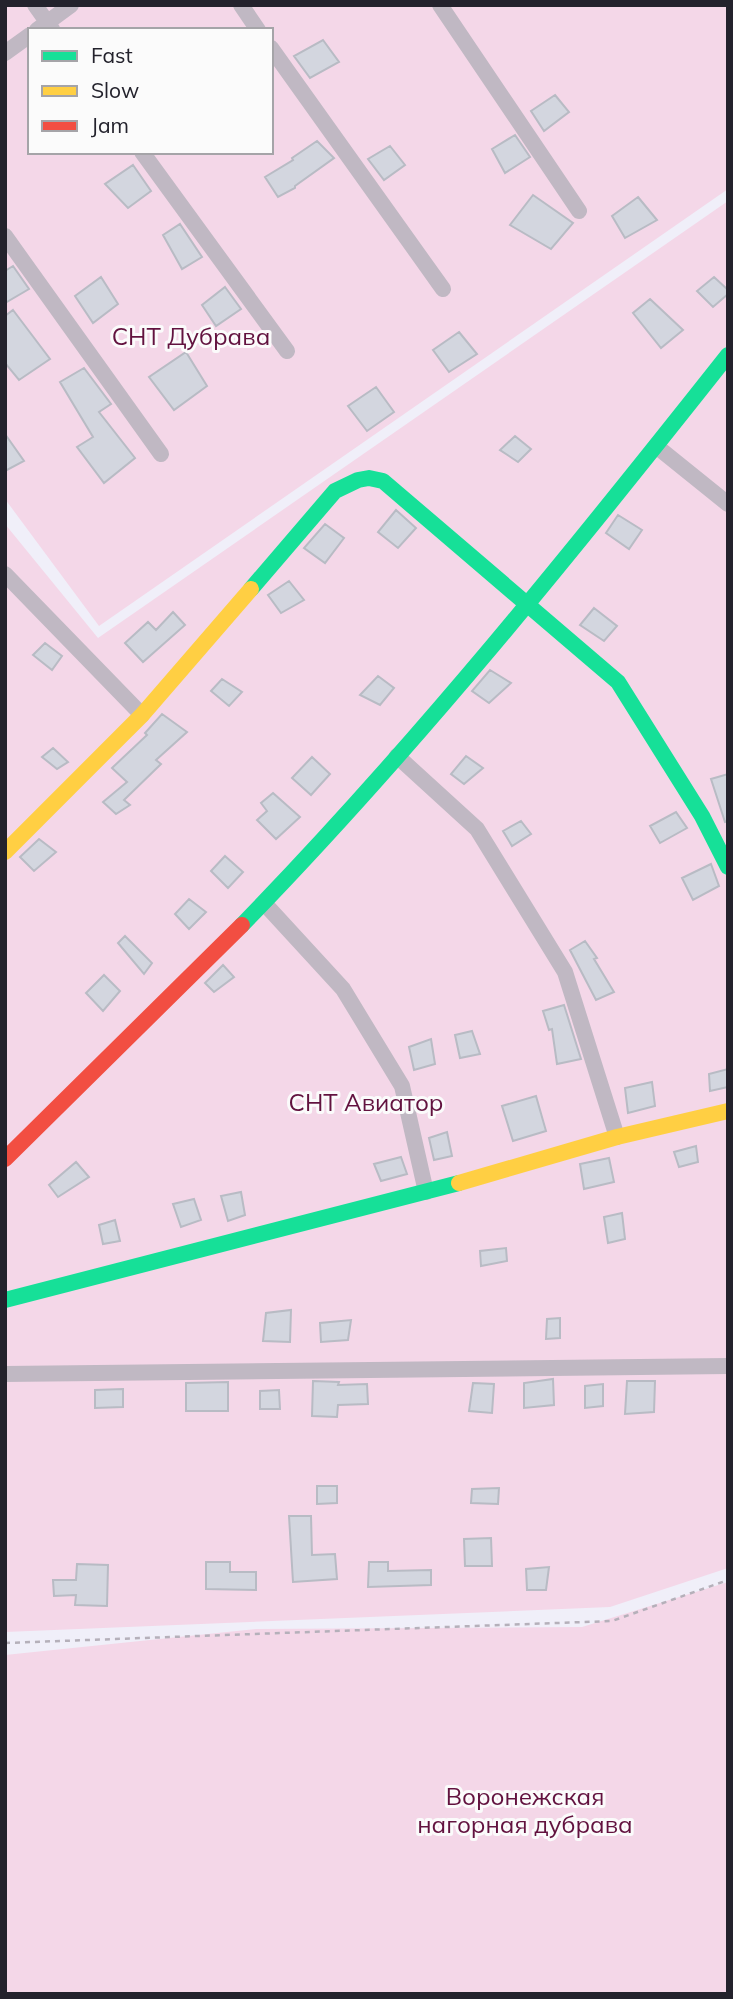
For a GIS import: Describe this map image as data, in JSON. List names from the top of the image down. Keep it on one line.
{"parks":["СНТ Дубрава","СНТ Авиатор","Воронежская нагорная дубрава"],"legend":["Fast","Slow","Jam"]}
